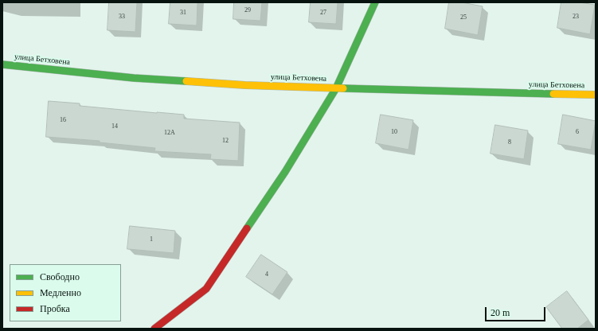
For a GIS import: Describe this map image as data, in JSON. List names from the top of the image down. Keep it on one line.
{"streets":{"street":["улица Бетховена"]},"house_numbers":["29","31","27","33","23","25","16","14","10","6","12А","12","8","1","4"],"legend":["Свободно","Медленно","Пробка"],"scale_bar":"20 m"}
